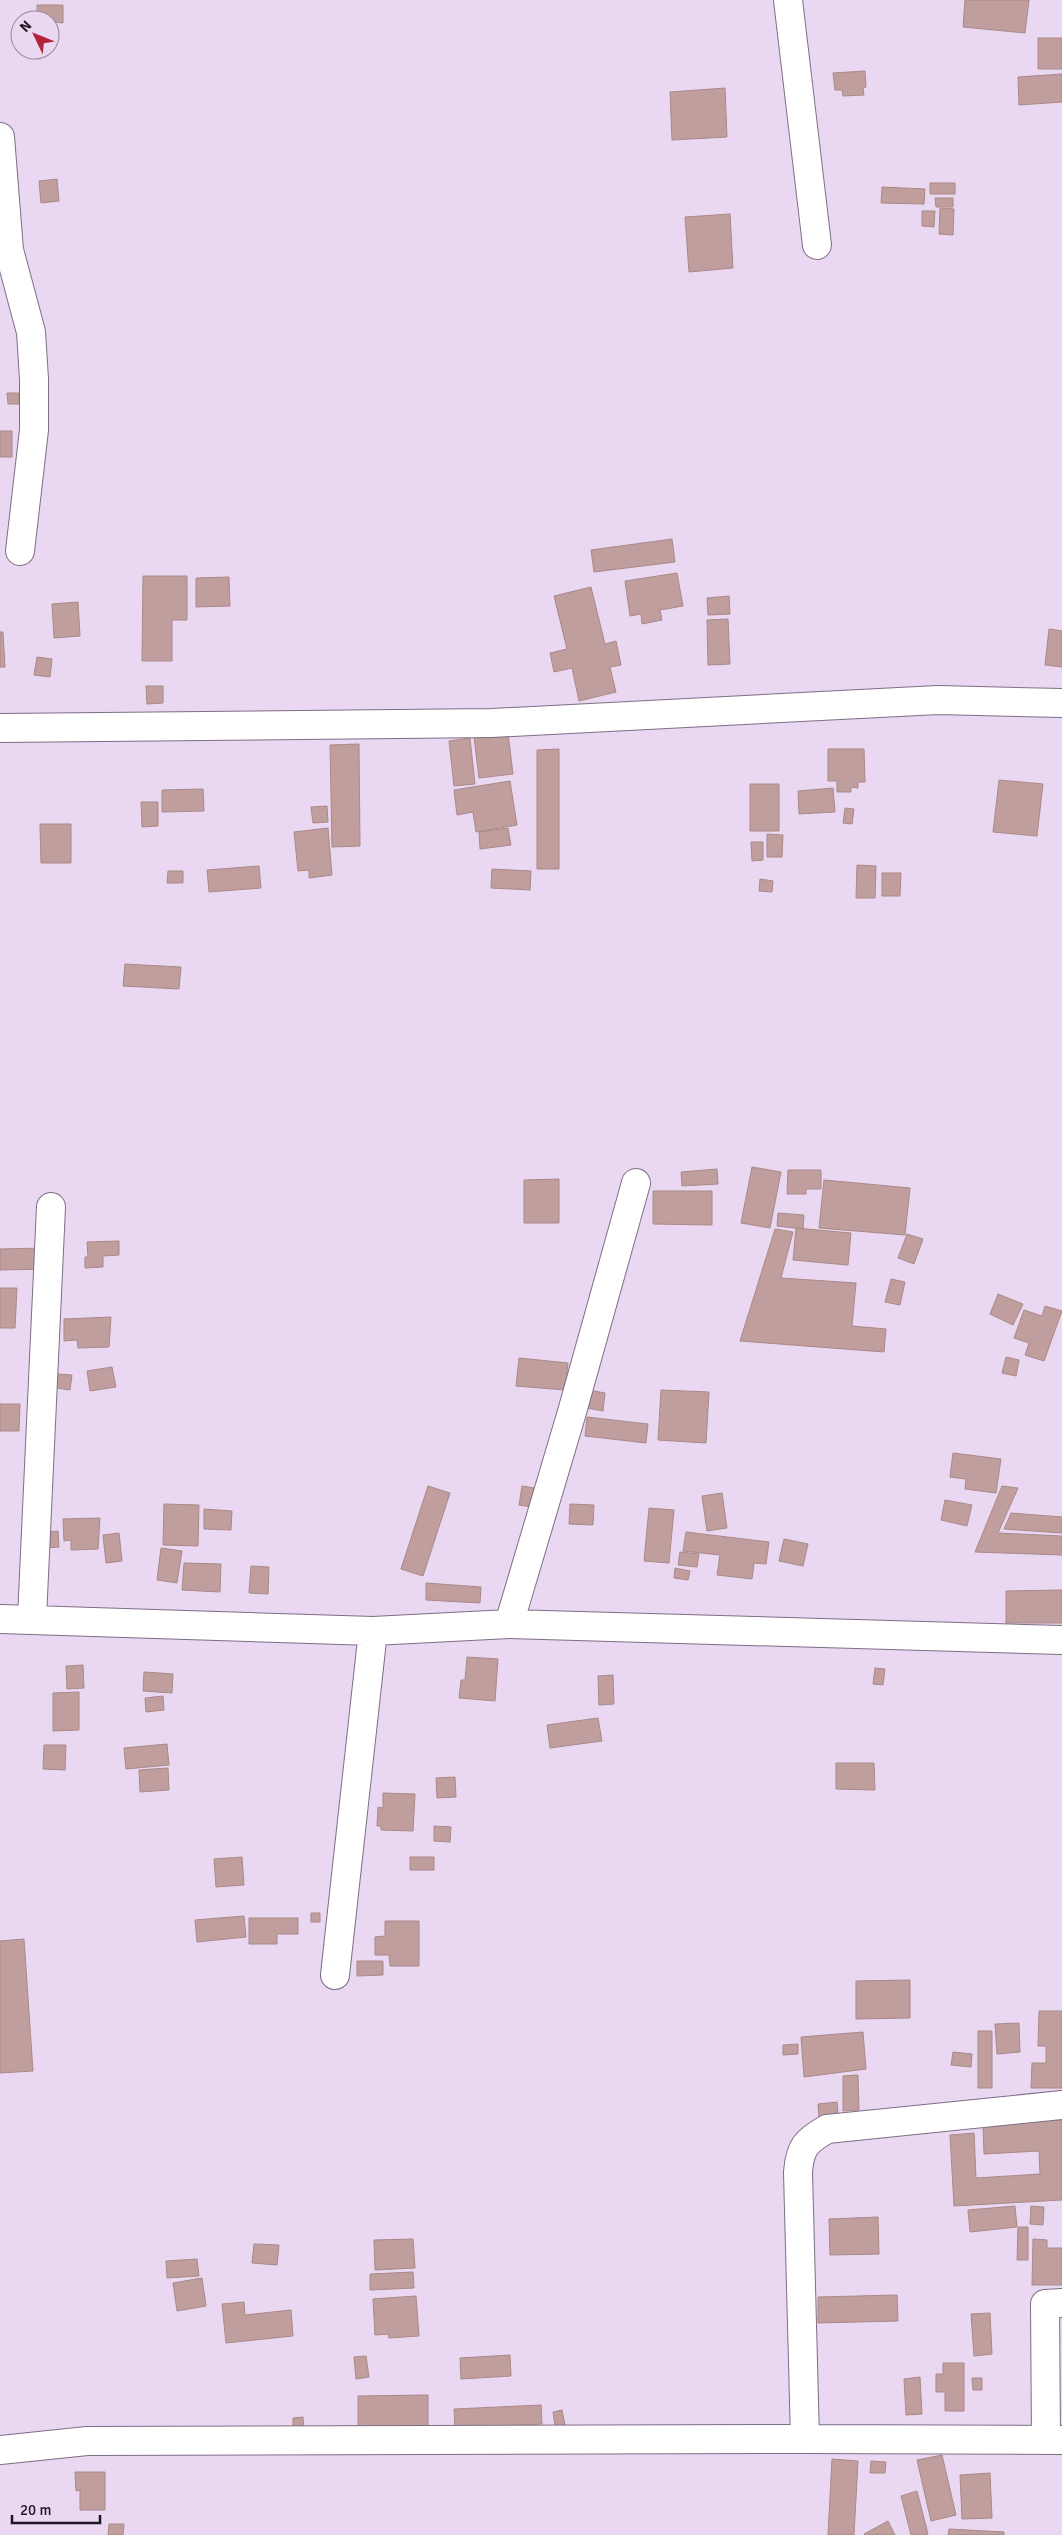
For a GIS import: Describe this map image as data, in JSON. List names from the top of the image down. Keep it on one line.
{"scale_bar":"20 m","north":"top left"}
